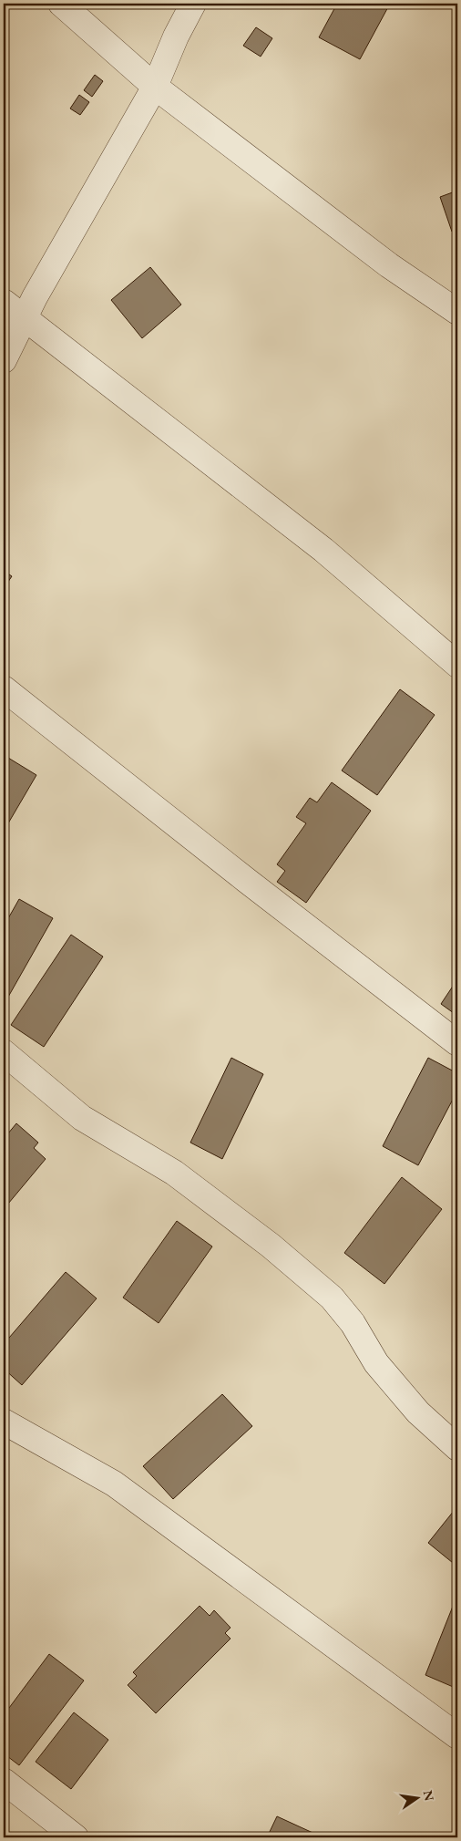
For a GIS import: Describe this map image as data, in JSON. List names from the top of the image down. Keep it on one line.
{"north":"right"}
